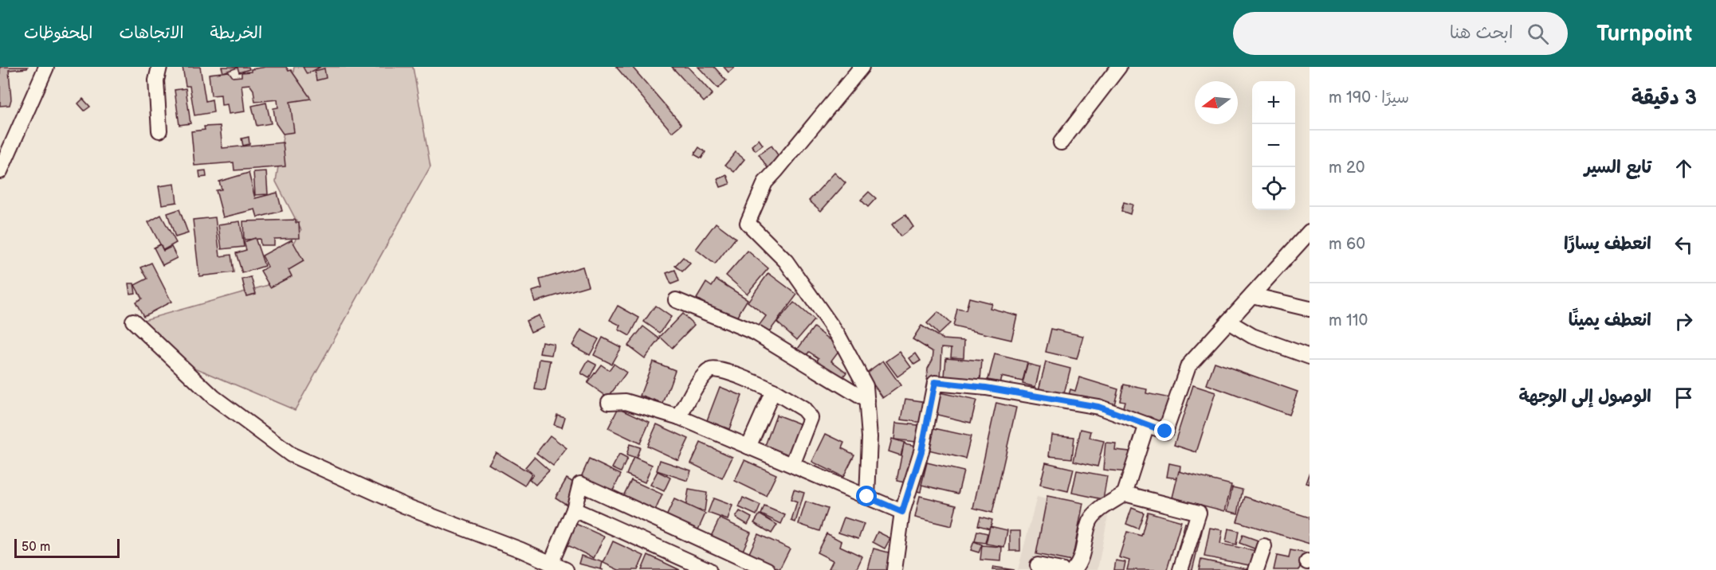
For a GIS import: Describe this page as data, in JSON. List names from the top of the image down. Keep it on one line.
{"scale_bar":"50 m","north":"left","page":{"header":"Turnpoint","search":"ابحث هنا","nav":["الخريطة","الاتجاهات","المحفوظات"],"heading":["3 دقيقة","سيرًا · 190 m"],"map_buttons":["+","−"],"list":[["تابع السير","20 m"],["انعطف يسارًا","60 m"],["انعطف يمينًا","110 m"],"الوصول إلى الوجهة"],"scale":"50 m"}}
